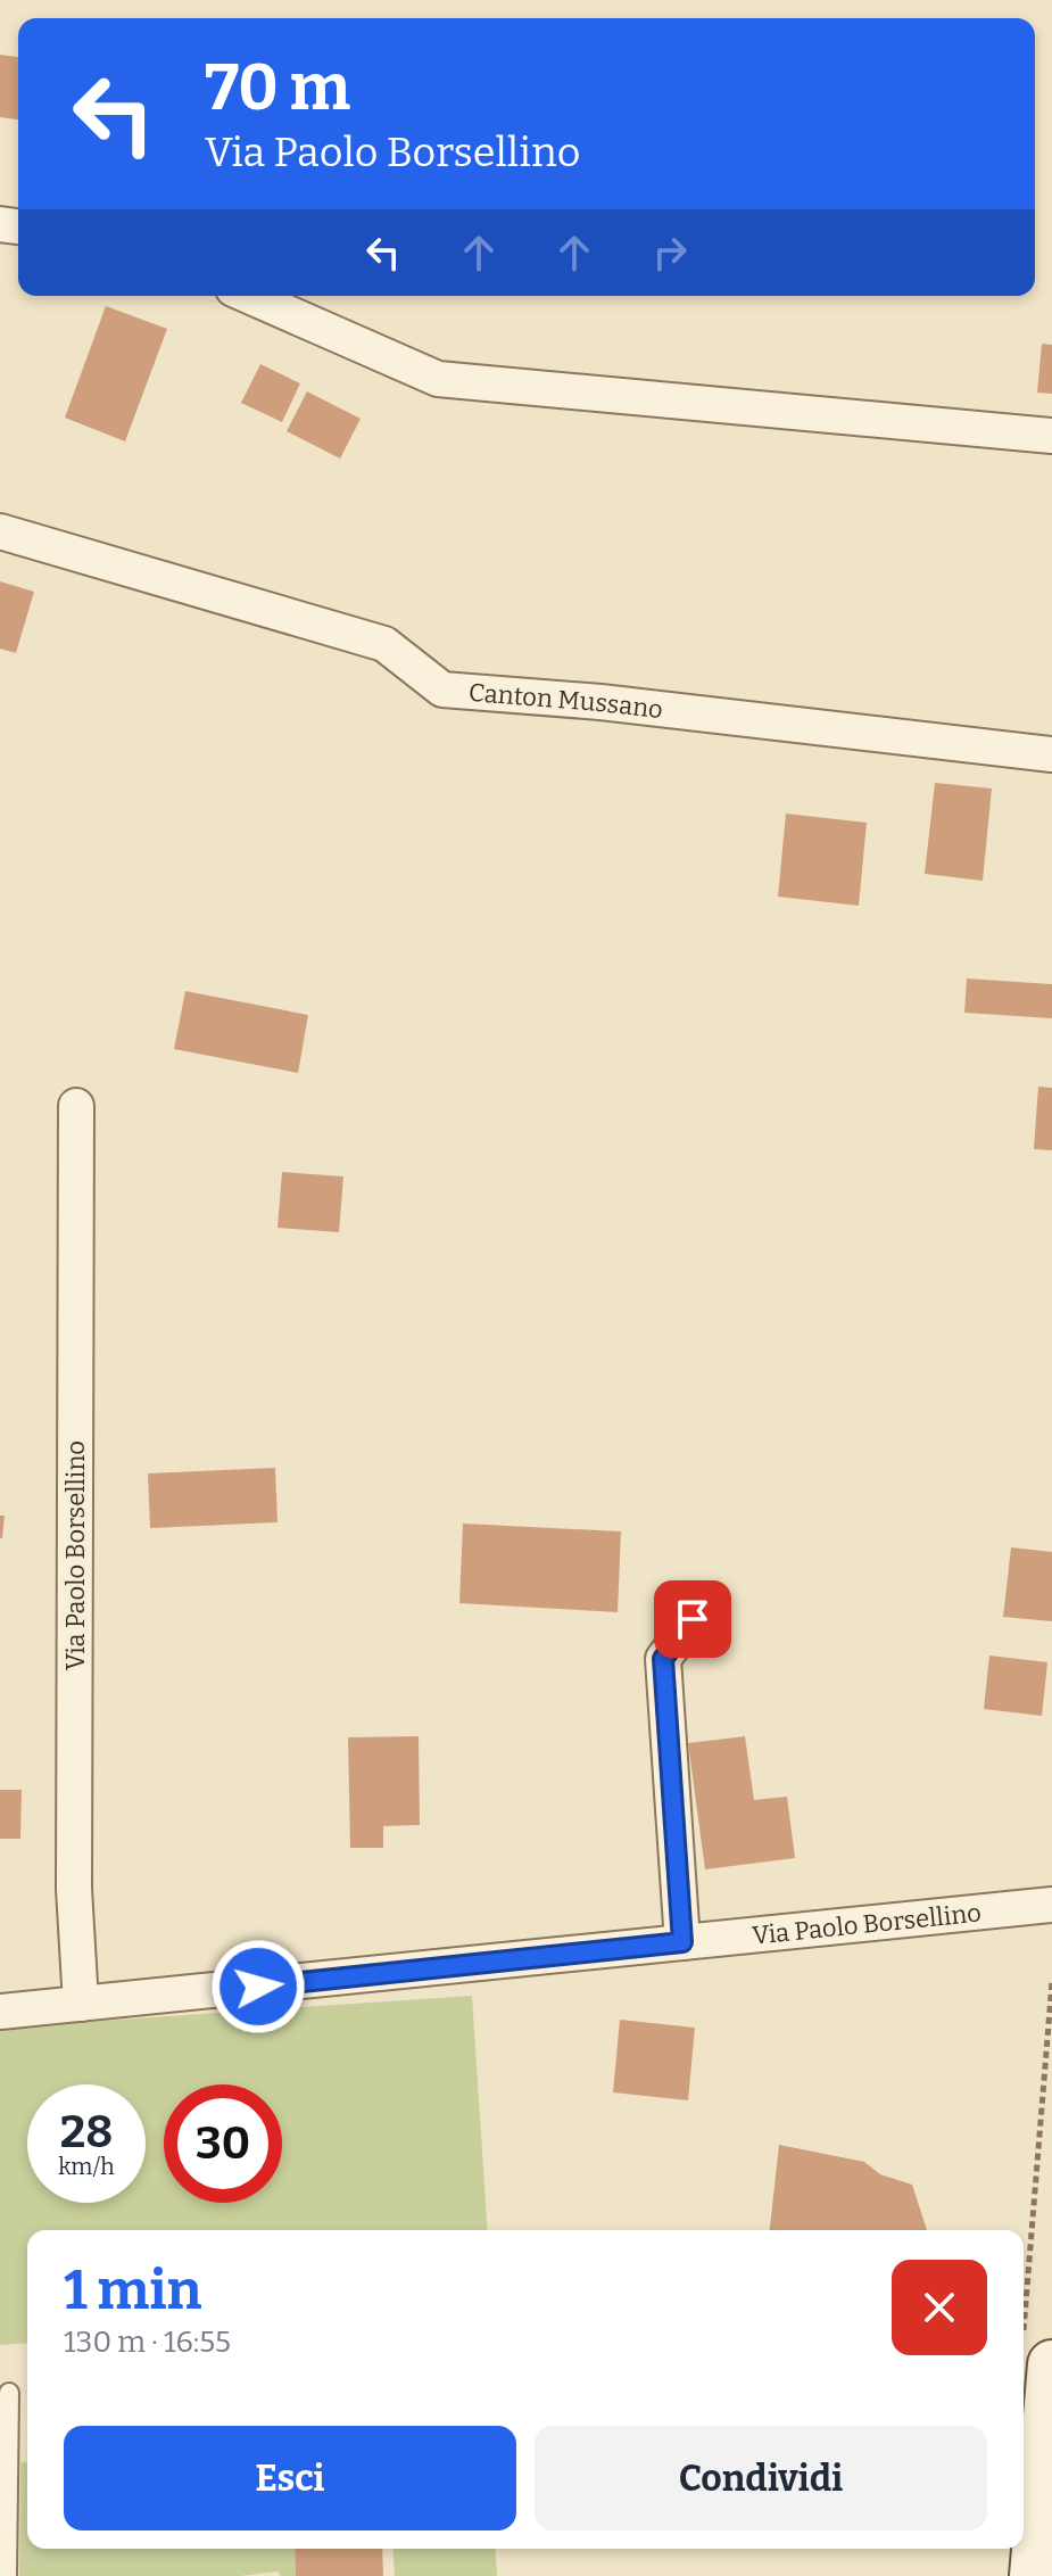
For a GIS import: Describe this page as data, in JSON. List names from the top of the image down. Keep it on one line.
{"streets":{"street":["Canton Mussano","Via Paolo Borsellino"]},"page":{"turn":["70 m","Via Paolo Borsellino"],"speed":"28 km/h","limit":"30","heading":["1 min","130 m · 16:55"],"buttons":["Esci","Condividi"]}}
